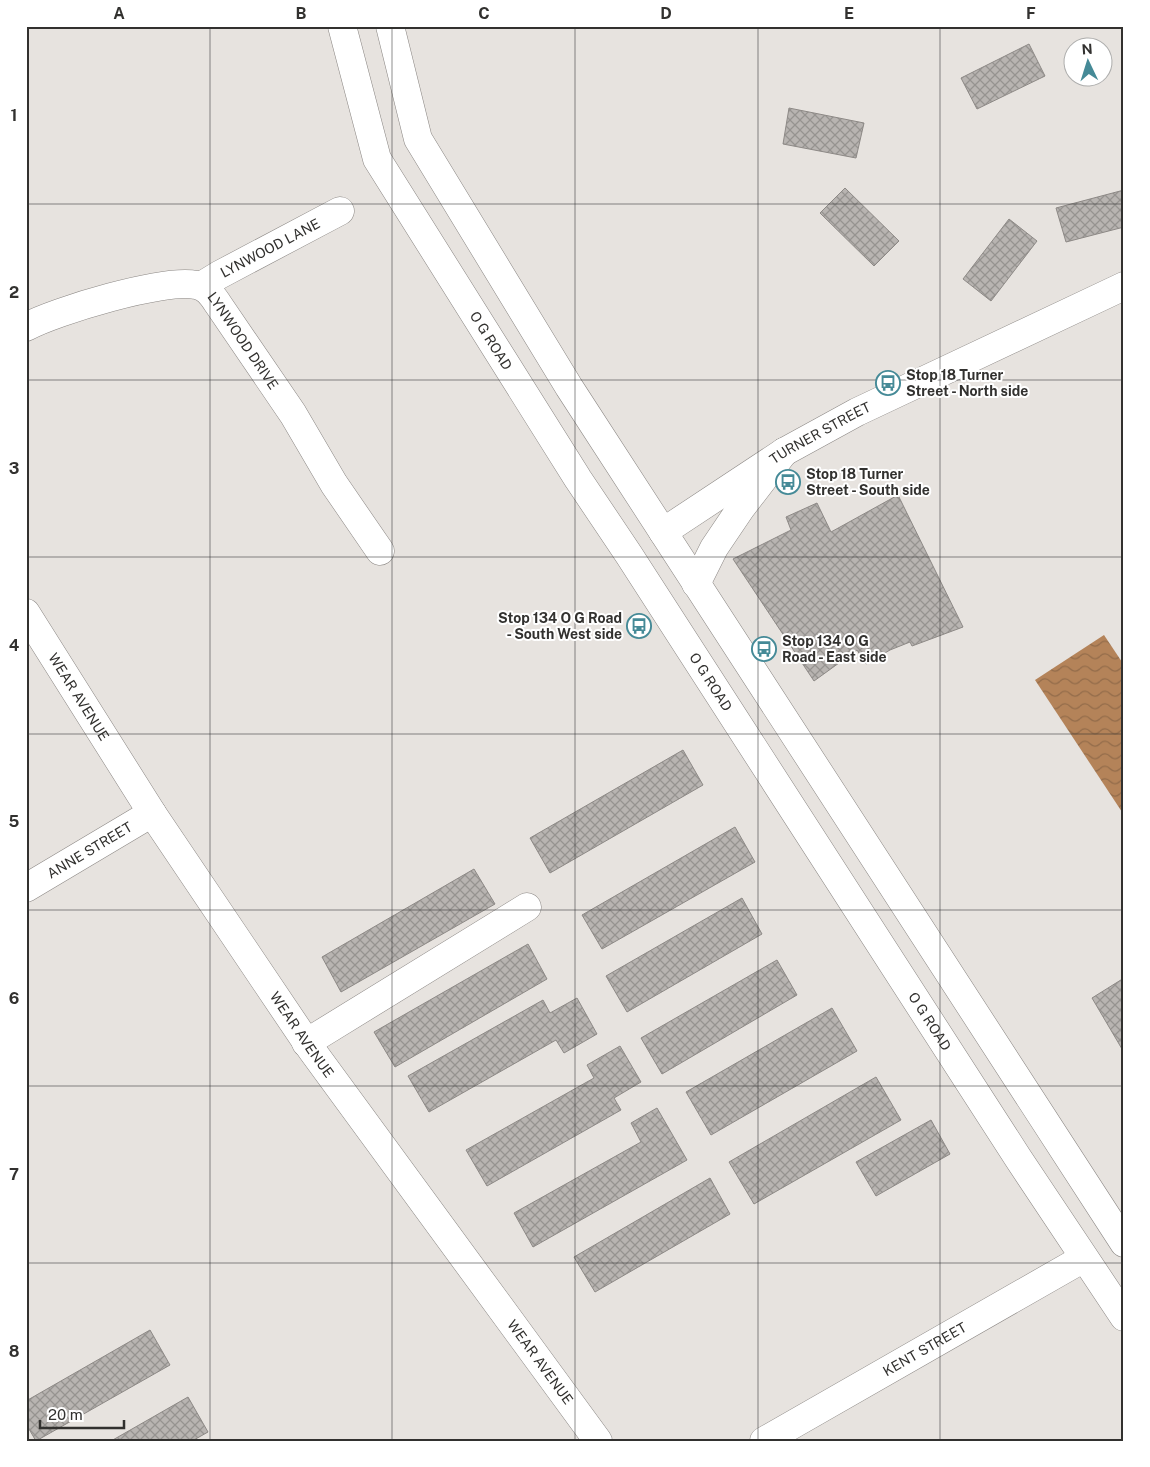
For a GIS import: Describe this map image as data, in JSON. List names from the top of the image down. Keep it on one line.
{"streets":{"main road":["LYNWOOD LANE","LYNWOOD DRIVE","O G ROAD","TURNER STREET","WEAR AVENUE","ANNE STREET","KENT STREET"]},"crossings":[["LYNWOOD LANE","LYNWOOD DRIVE"],["O G ROAD","TURNER STREET"],["O G ROAD","KENT STREET"],["WEAR AVENUE","ANNE STREET"]],"places":{"bus stop":["Stop 18 Turner Street - North side","Stop 18 Turner Street - South side","Stop 134 O G Road - South West side","Stop 134 O G Road - East side"]},"scale_bar":"20 m","north":"top","grid":{"columns":["A","B","C","D","E","F"],"rows":["1","2","3","4","5","6","7","8"]}}
